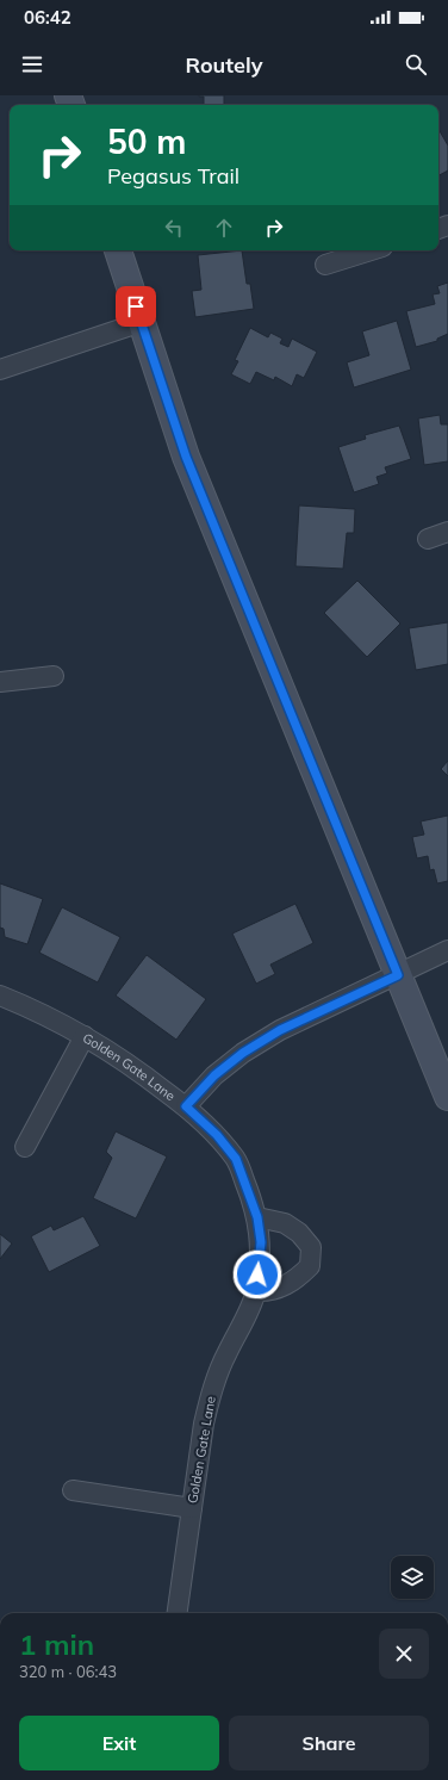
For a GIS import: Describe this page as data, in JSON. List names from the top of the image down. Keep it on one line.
{"streets":{"street":["Golden Gate Lane"]},"page":{"status":"06:42","header":"Routely","turn":["50 m","Pegasus Trail"],"heading":["1 min","320 m · 06:43"],"buttons":["Exit","Share"]}}
